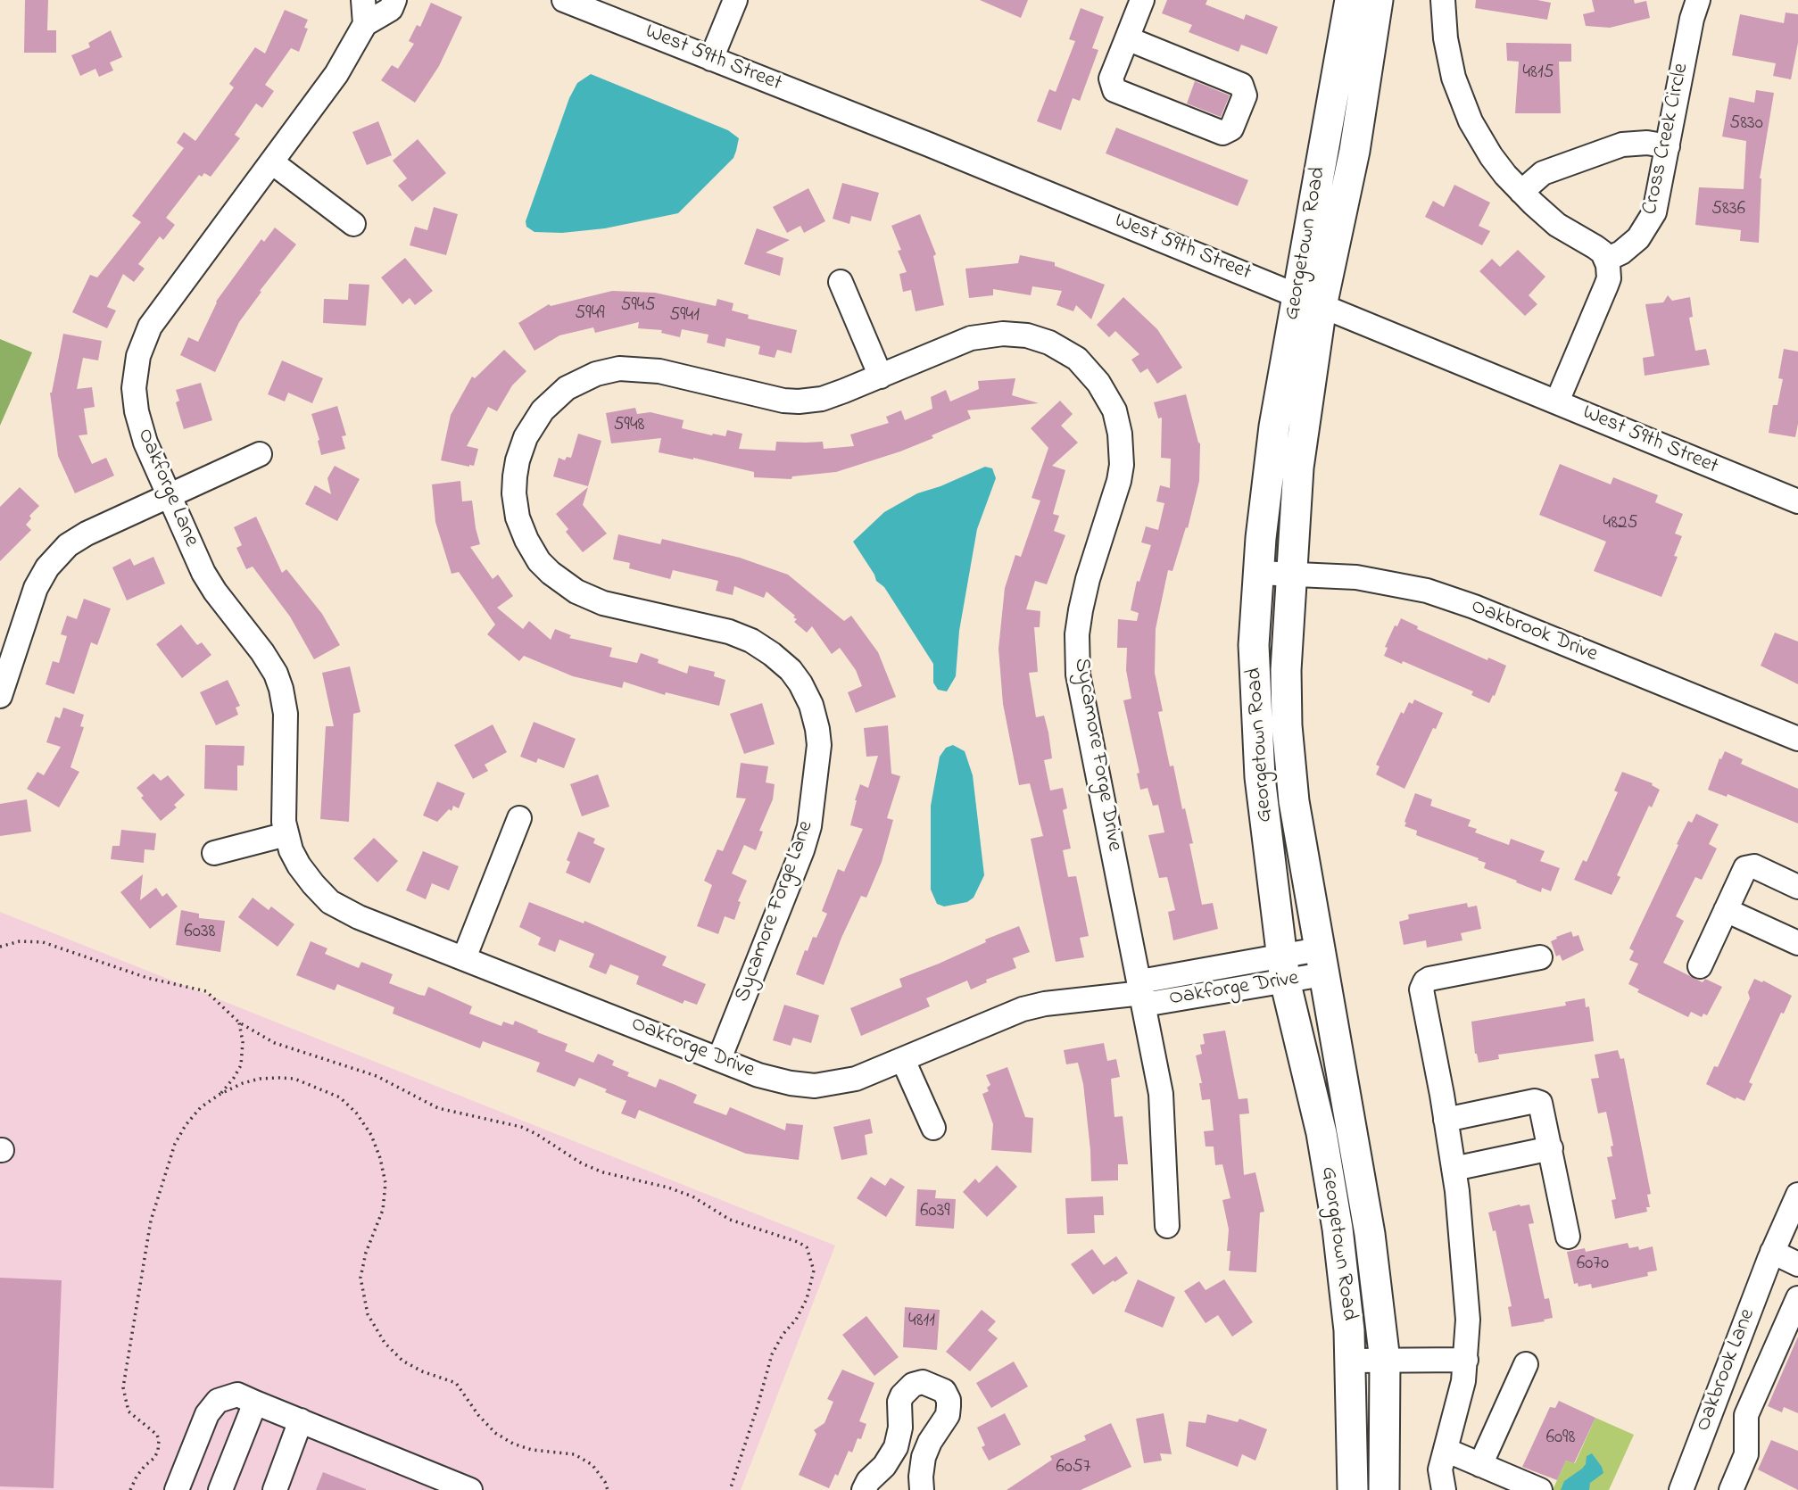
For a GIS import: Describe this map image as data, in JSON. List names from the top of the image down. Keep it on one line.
{"streets":{"main road":["Georgetown Road"],"street":["West 59th Street","Cross Creek Circle","Oakforge Lane","Oakbrook Drive","Sycamore Forge Drive","Sycamore Forge Lane","Oakforge Drive","Oakbrook Lane"]},"crossings":[["West 59th Street","Georgetown Road"],["Georgetown Road","Oakbrook Drive"],["Georgetown Road","Oakforge Drive"],["Oakforge Lane","Oakforge Drive"],["Sycamore Forge Drive","Sycamore Forge Lane"],["Sycamore Forge Drive","Oakforge Drive"],["Sycamore Forge Lane","Oakforge Drive"]],"house_numbers":["4815","5830","5836","5945","5949","5941","5948","4825","6038","6039","6070","4811","6098","6057"]}
